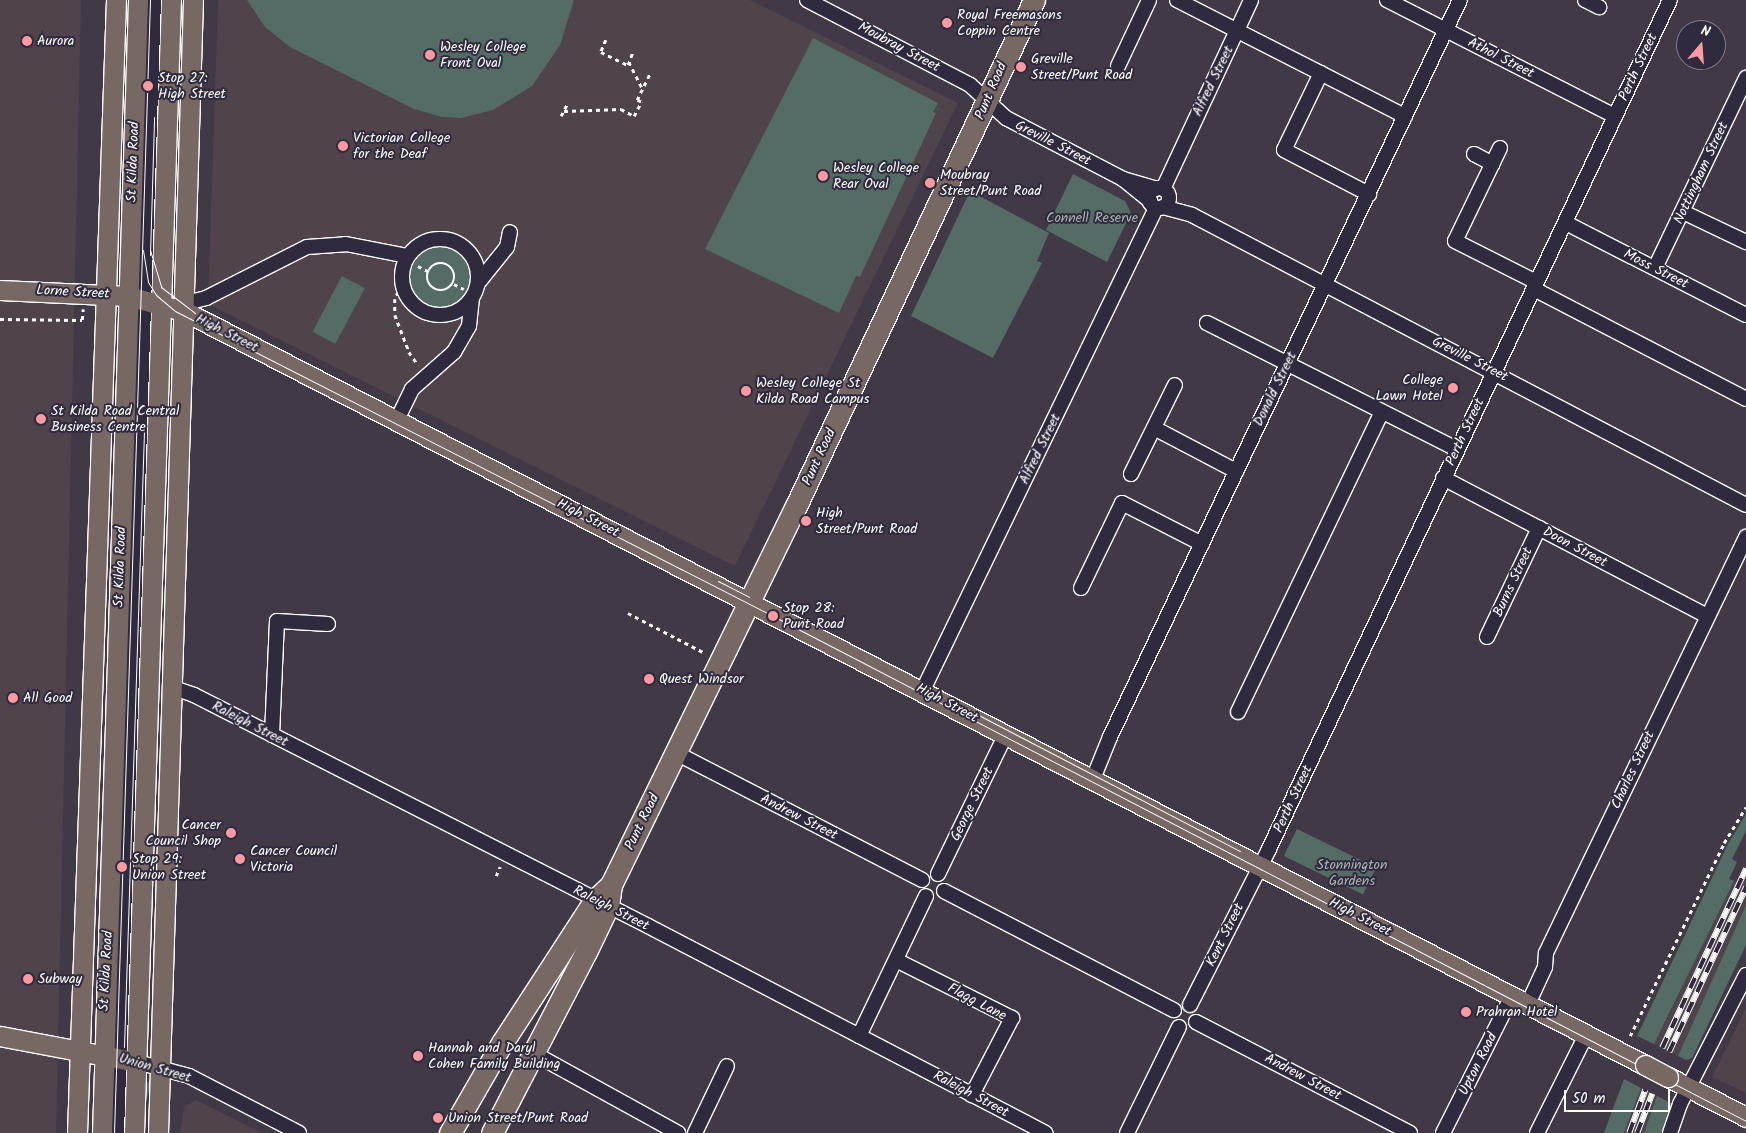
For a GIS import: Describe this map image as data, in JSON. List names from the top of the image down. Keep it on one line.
{"streets":{"highway":["Punt Road"],"main road":["St Kilda Road","Lorne Street","High Street","Union Street"],"street":["Moubray Street","Athol Street","Perth Street","Alfred Street","Greville Street","Nottingham Street","Moss Street","Donald Street","Doon Street","Burns Street","Raleigh Street","Charles Street","George Street","Andrew Street","Kent Street","Flagg Lane","Upton Road"]},"crossings":[["Moubray Street","Punt Road"],["Moubray Street","Greville Street"],["Athol Street","Perth Street"],["Athol Street","Donald Street"],["Perth Street","Greville Street"],["Perth Street","Moss Street"],["Perth Street","High Street"],["Perth Street","Doon Street"],["Perth Street","Kent Street"],["Alfred Street","Greville Street"],["Alfred Street","High Street"],["Punt Road","Greville Street"],["Punt Road","High Street"],["Punt Road","Raleigh Street"],["Punt Road","Andrew Street"],["Greville Street","Donald Street"],["St Kilda Road","Lorne Street"],["St Kilda Road","High Street"],["St Kilda Road","Union Street"],["Nottingham Street","Moss Street"],["Lorne Street","High Street"],["High Street","Donald Street"],["High Street","Charles Street"],["High Street","George Street"],["High Street","Kent Street"],["High Street","Upton Road"],["Doon Street","Burns Street"],["Doon Street","Charles Street"],["Raleigh Street","Flagg Lane"],["Charles Street","Upton Road"],["George Street","Andrew Street"],["Andrew Street","Kent Street"]],"parks":["Connell Reserve","Stonnington Gardens"],"places":["Royal Freemasons Coppin Centre","Aurora","Wesley College Front Oval","Greville Street/Punt Road","Stop 27: High Street","Victorian College for the Deaf","Wesley College Rear Oval","Moubray Street/Punt Road","College Lawn Hotel","Wesley College St Kilda Road Campus","St Kilda Road Central Business Centre","High Street/Punt Road","Stop 28: Punt Road","Quest Windsor","All Good","Cancer Council Shop","Cancer Council Victoria","Stop 29: Union Street","Subway","Prahran Hotel","Hannah and Daryl Cohen Family Building","Union Street/Punt Road"],"scale_bar":"50 m","north":"top"}
